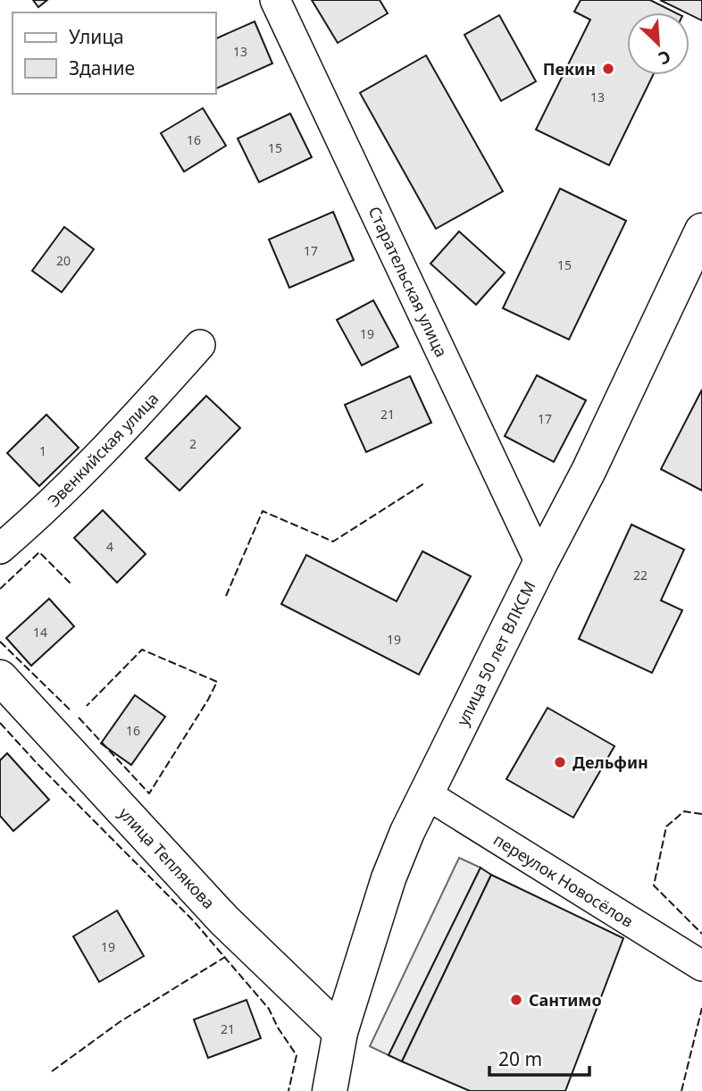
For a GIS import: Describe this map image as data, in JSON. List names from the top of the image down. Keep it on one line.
{"streets":{"main road":["улица 50 лет ВЛКСМ","улица Теплякова"],"street":["Старательская улица","Эвенкийская улица","переулок Новосёлов"]},"crossings":[["Старательская улица","улица 50 лет ВЛКСМ"],["улица 50 лет ВЛКСМ","улица Теплякова"],["улица 50 лет ВЛКСМ","переулок Новосёлов"]],"places":["Пекин","Дельфин","Сантимо"],"house_numbers":["13","13","16","15","17","20","15","19","21","17","2","1","4","22","14","19","16","19","21"],"legend":["Улица","Здание"],"scale_bar":"20 m","north":"bottom right"}
